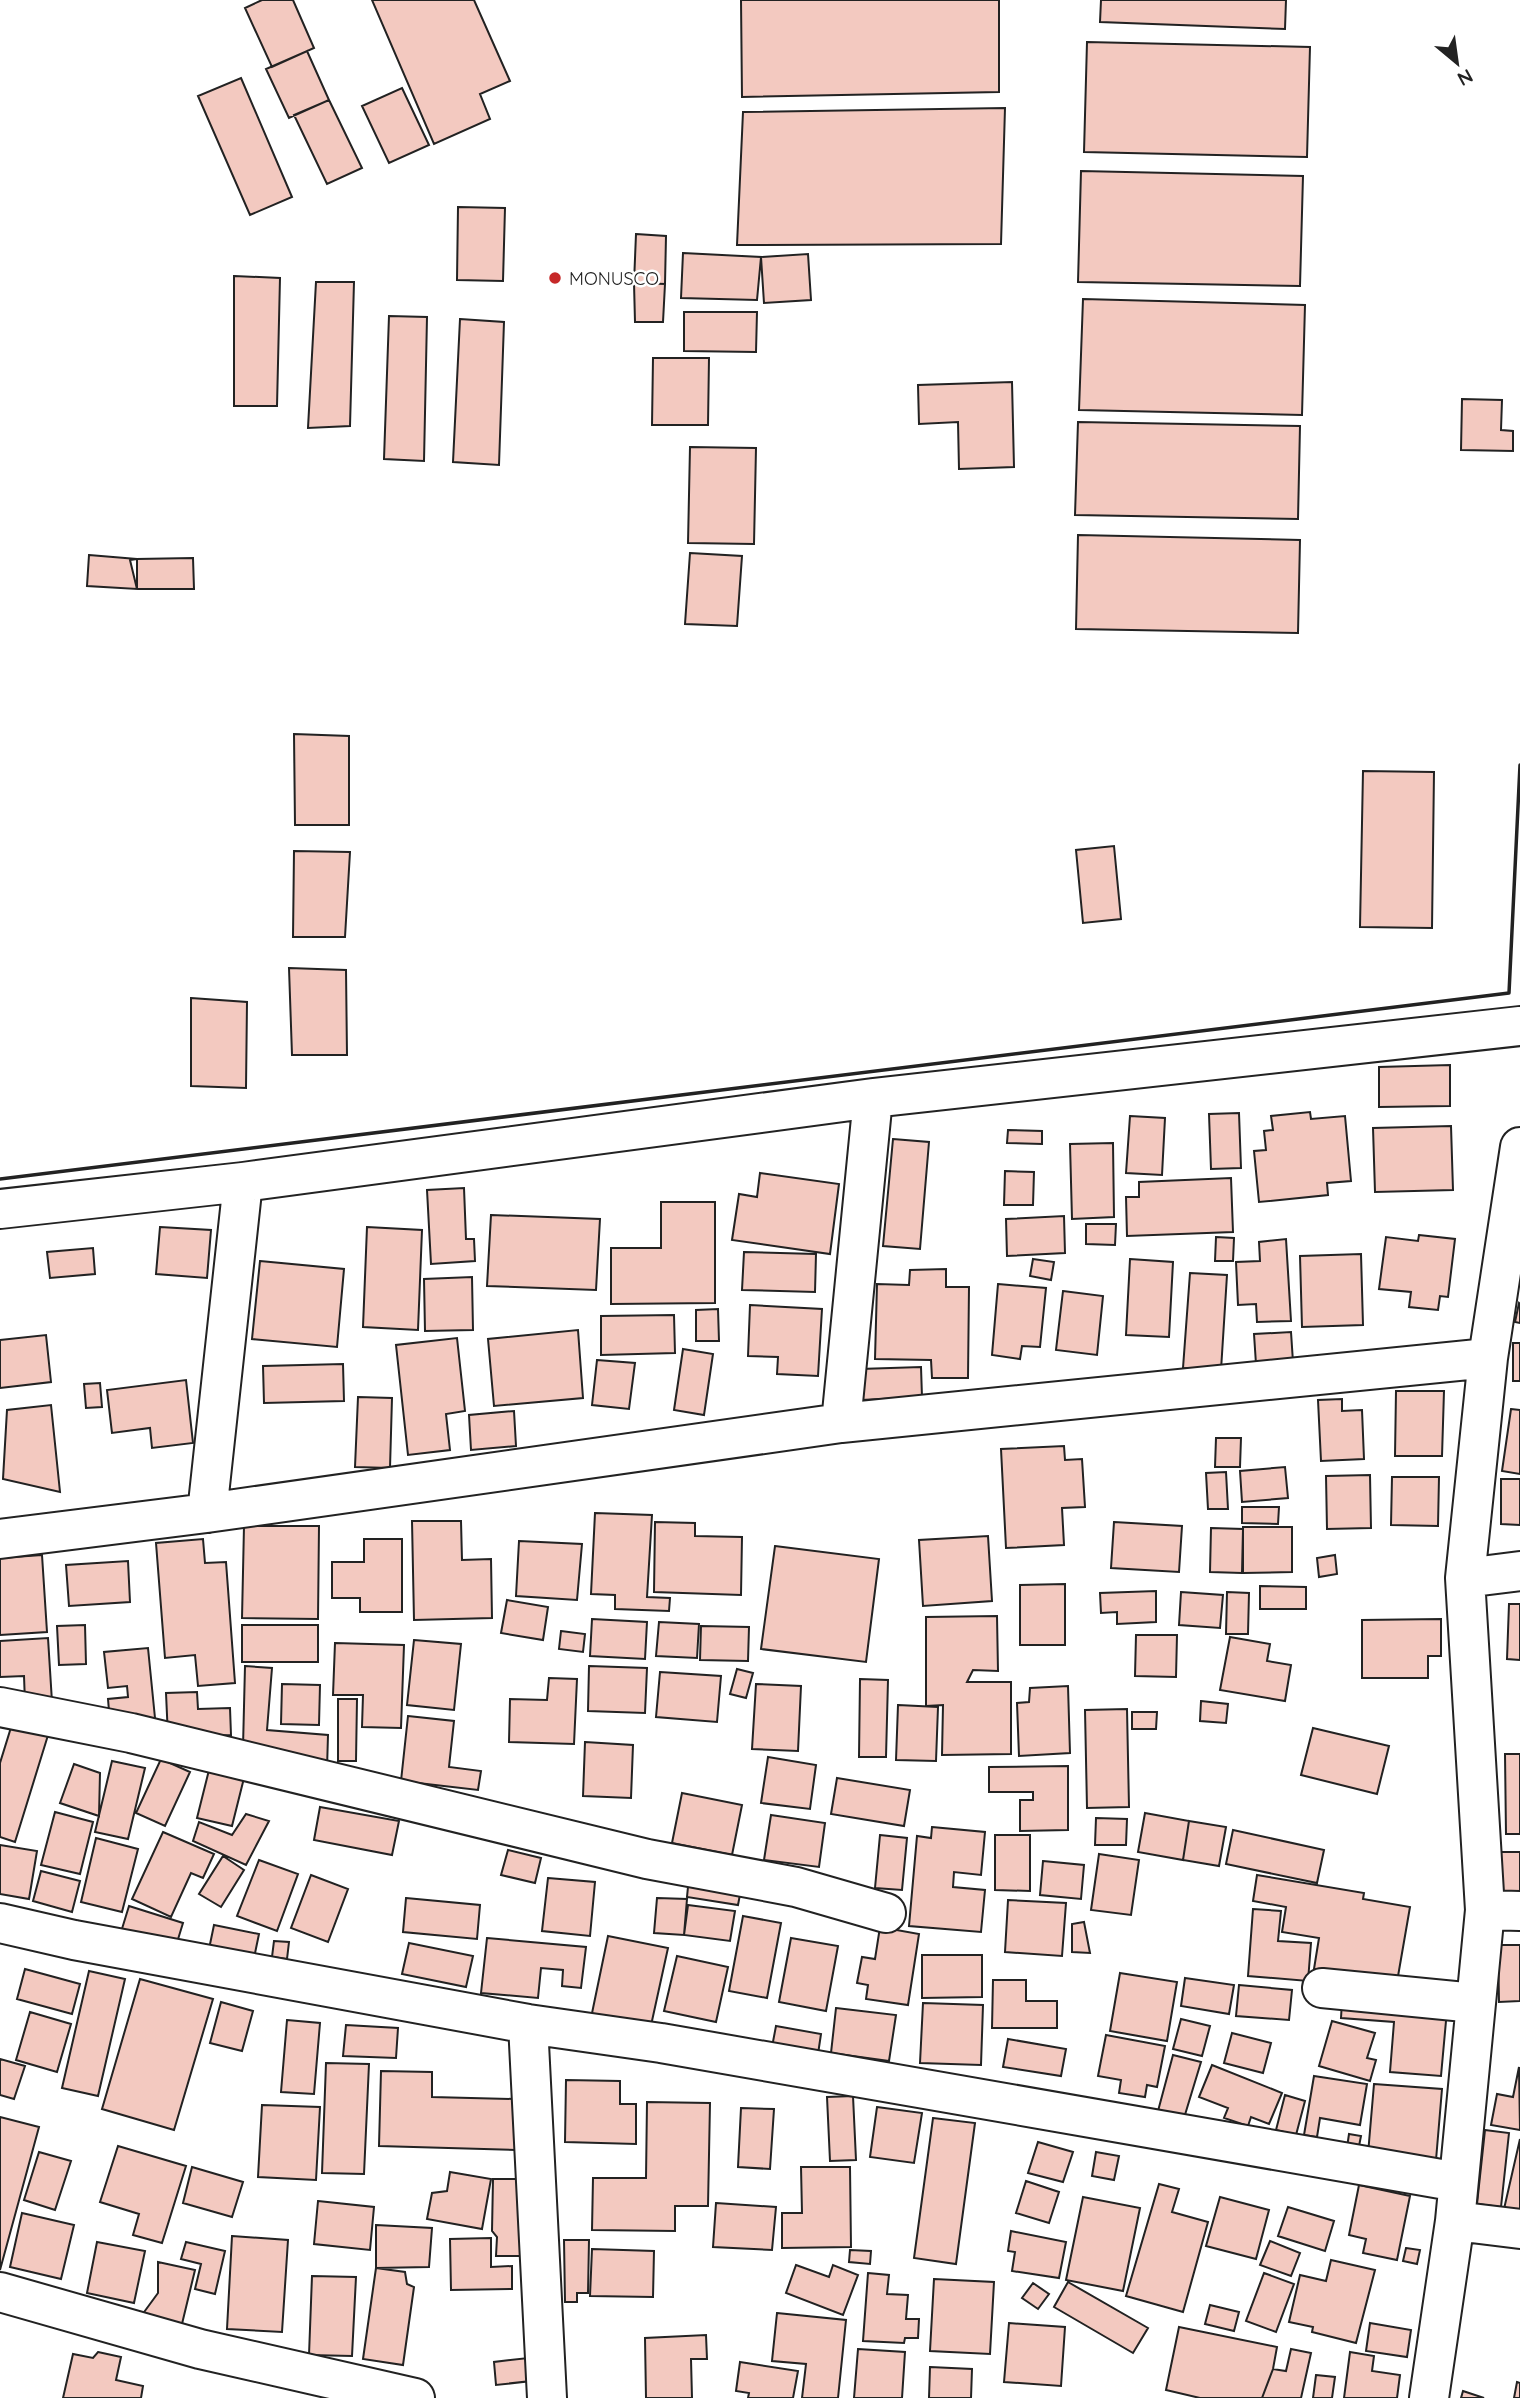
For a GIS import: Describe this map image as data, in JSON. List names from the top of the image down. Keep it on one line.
{"places":["MONUSCO"],"north":"bottom right"}
